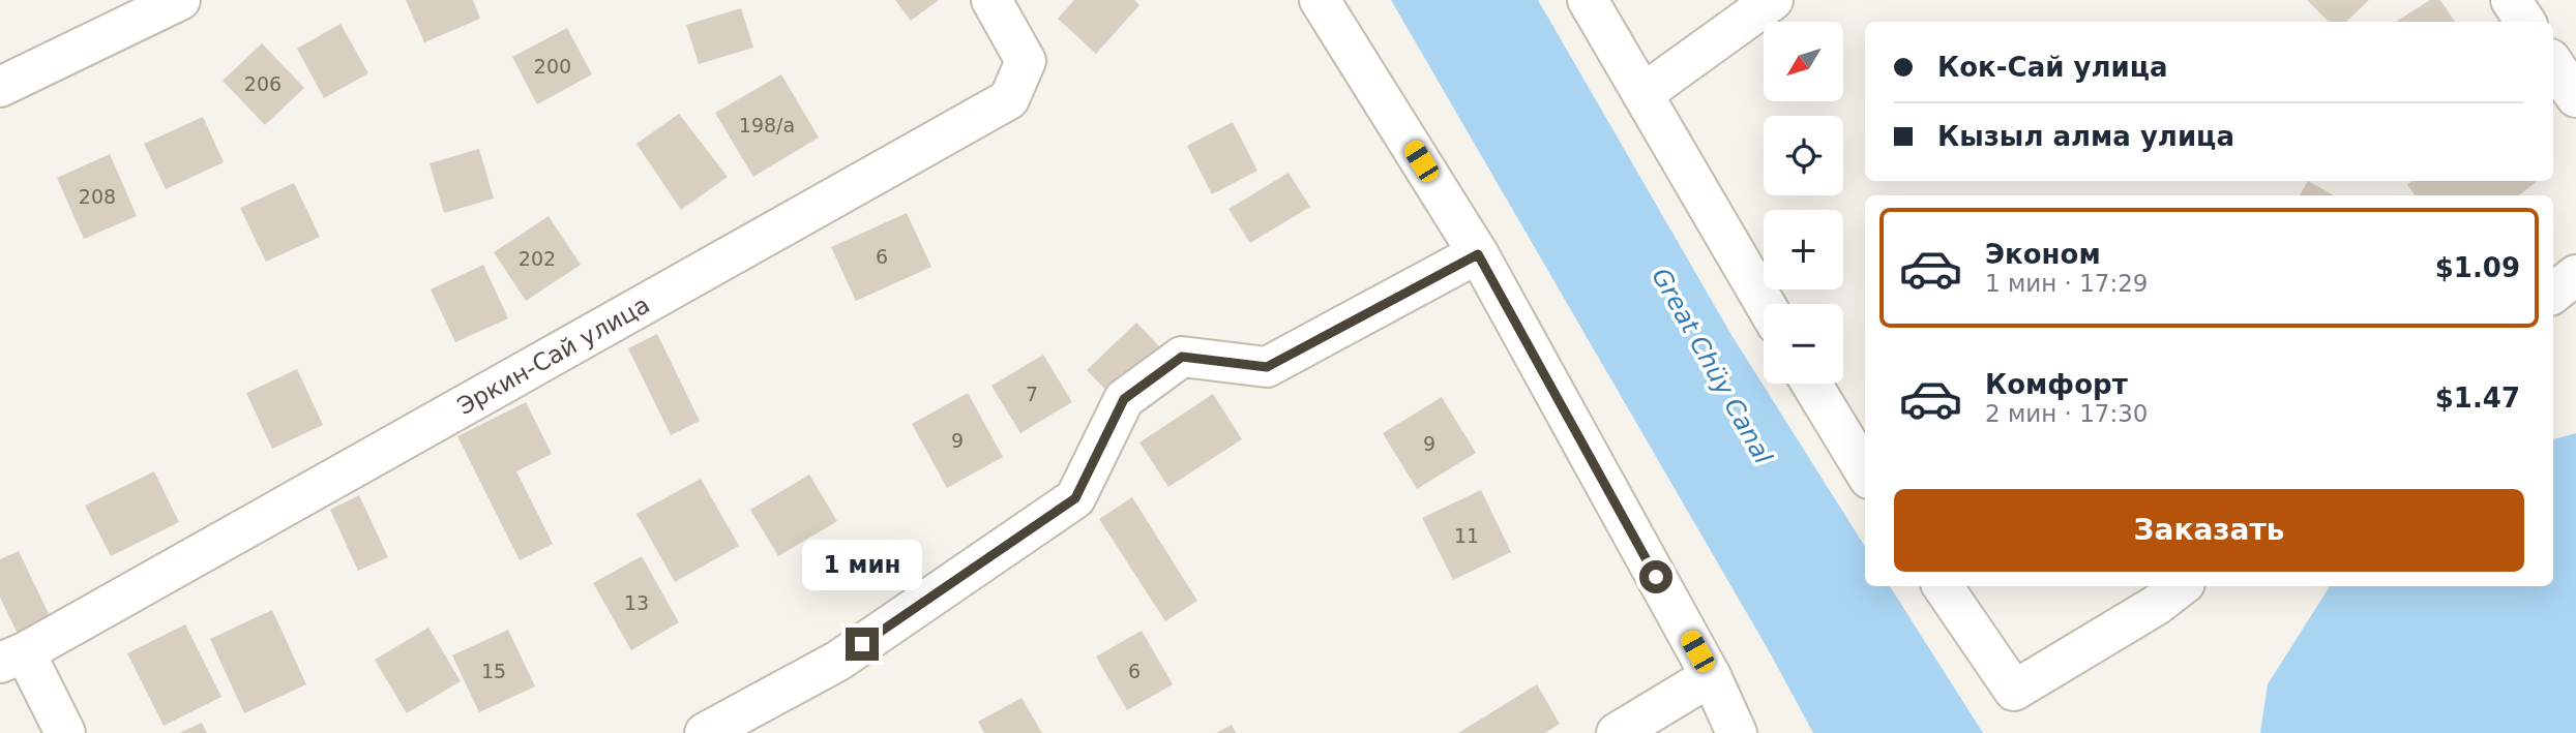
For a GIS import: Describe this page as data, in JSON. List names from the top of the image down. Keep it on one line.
{"streets":{"street":["Эркин-Сай улица"]},"water":["Great Chüy Canal"],"house_numbers":["200","206","198/а","208","6","202","7","9","9","11","13","15","6"],"north":"bottom left","page":{"map_buttons":["+","−"],"banner":["Кок-Сай улица","Кызыл алма улица"],"list":[{"name":"Эконом","note":"1 мин · 17:29","value":"$1.09"},{"name":"Комфорт","note":"2 мин · 17:30","value":"$1.47"}],"buttons":"Заказать","bubble":"1 мин"}}
